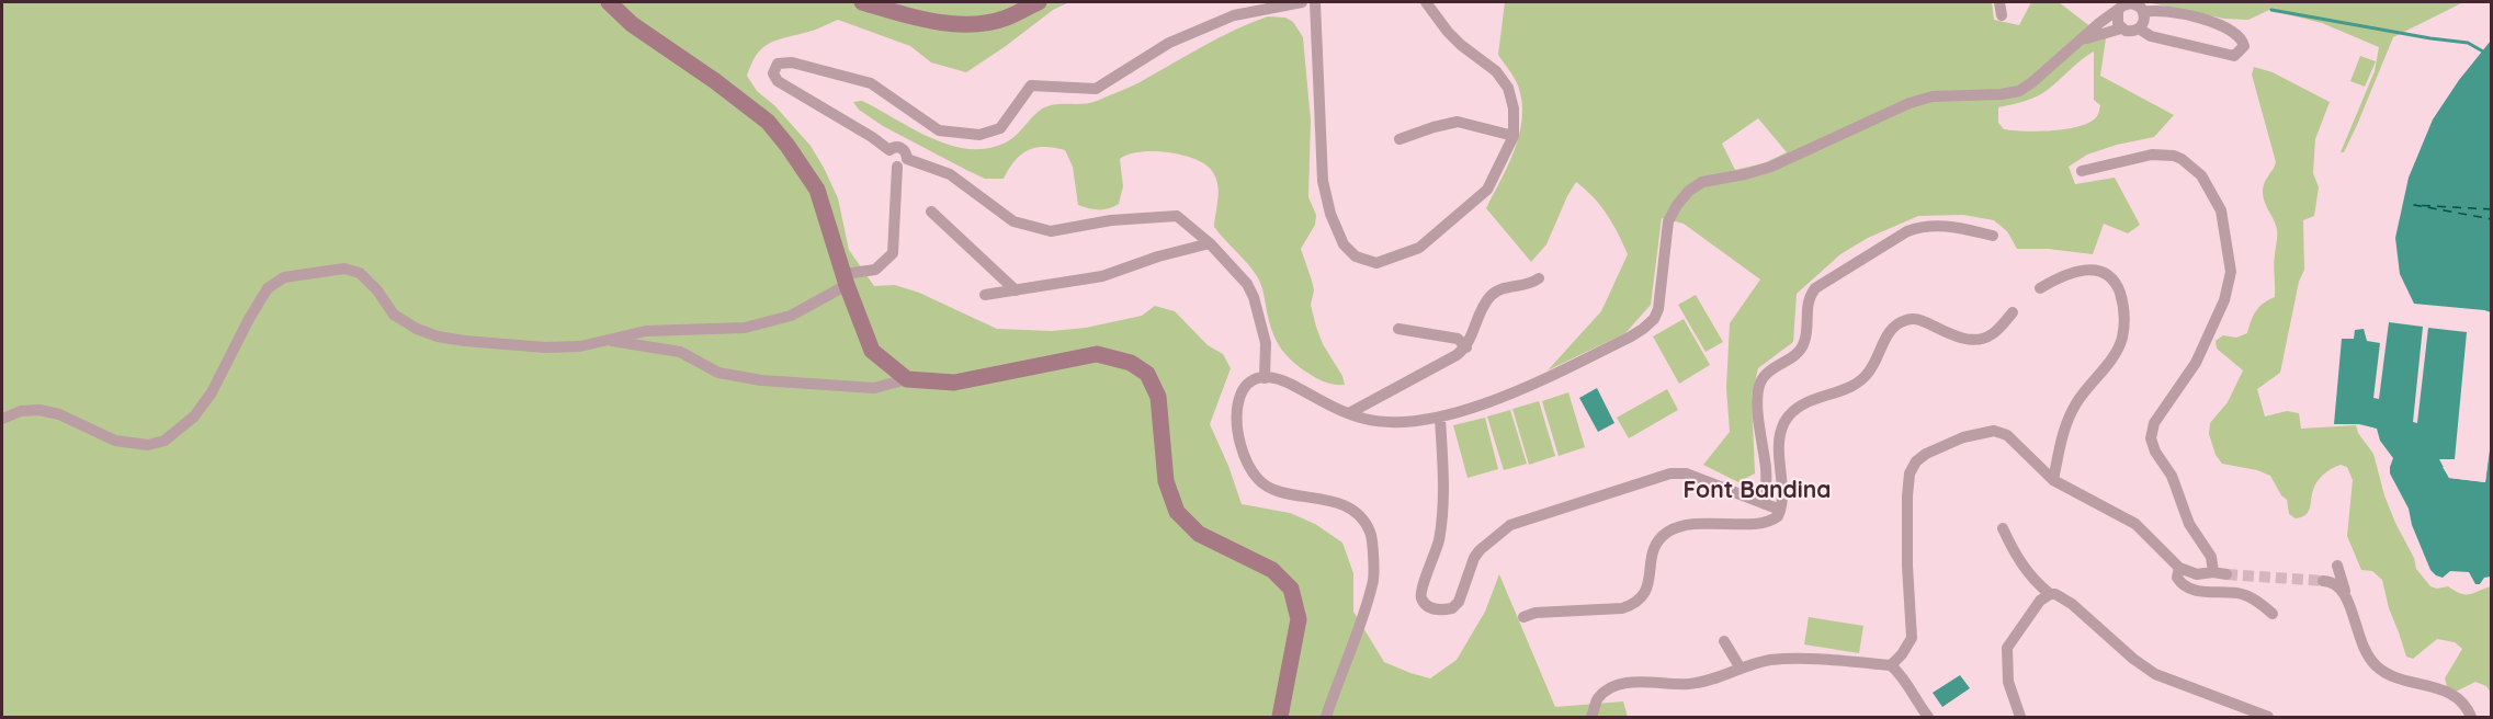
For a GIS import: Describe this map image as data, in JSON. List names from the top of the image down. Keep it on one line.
{"districts":["Font Bandina"]}
